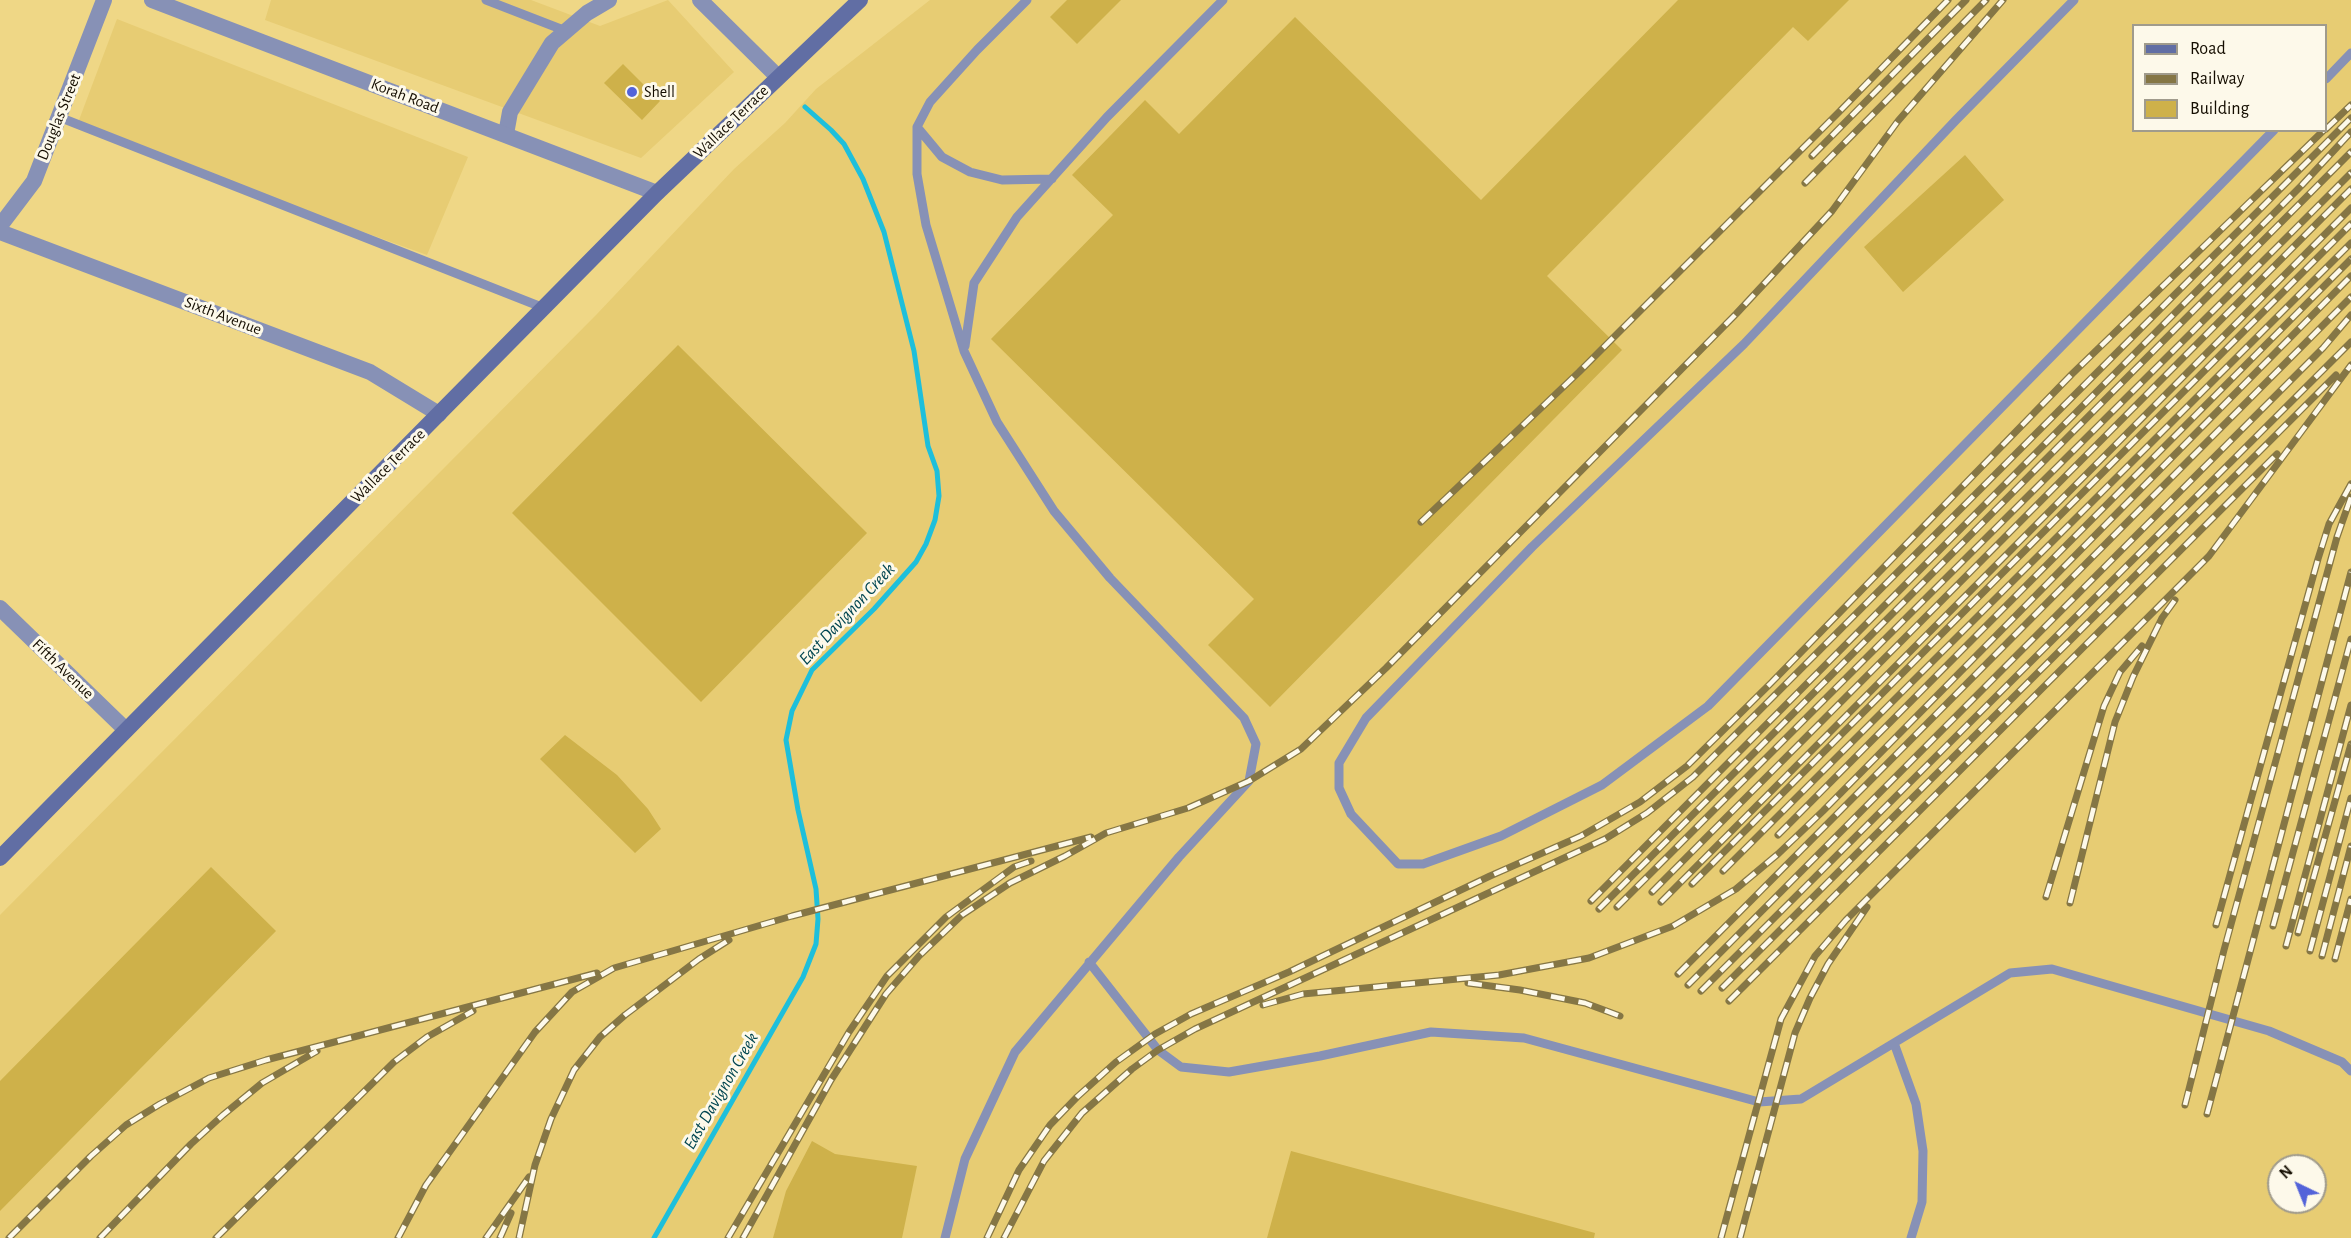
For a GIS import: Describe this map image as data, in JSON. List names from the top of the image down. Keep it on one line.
{"streets":{"main road":["Wallace Terrace"],"street":["Korah Road","Douglas Street","Sixth Avenue","Fifth Avenue"]},"crossings":[["Korah Road","Wallace Terrace"],["Wallace Terrace","Sixth Avenue"],["Wallace Terrace","Fifth Avenue"]],"water":["East Davignon Creek"],"places":["Shell"],"legend":["Road","Railway","Building"],"north":"top left"}
